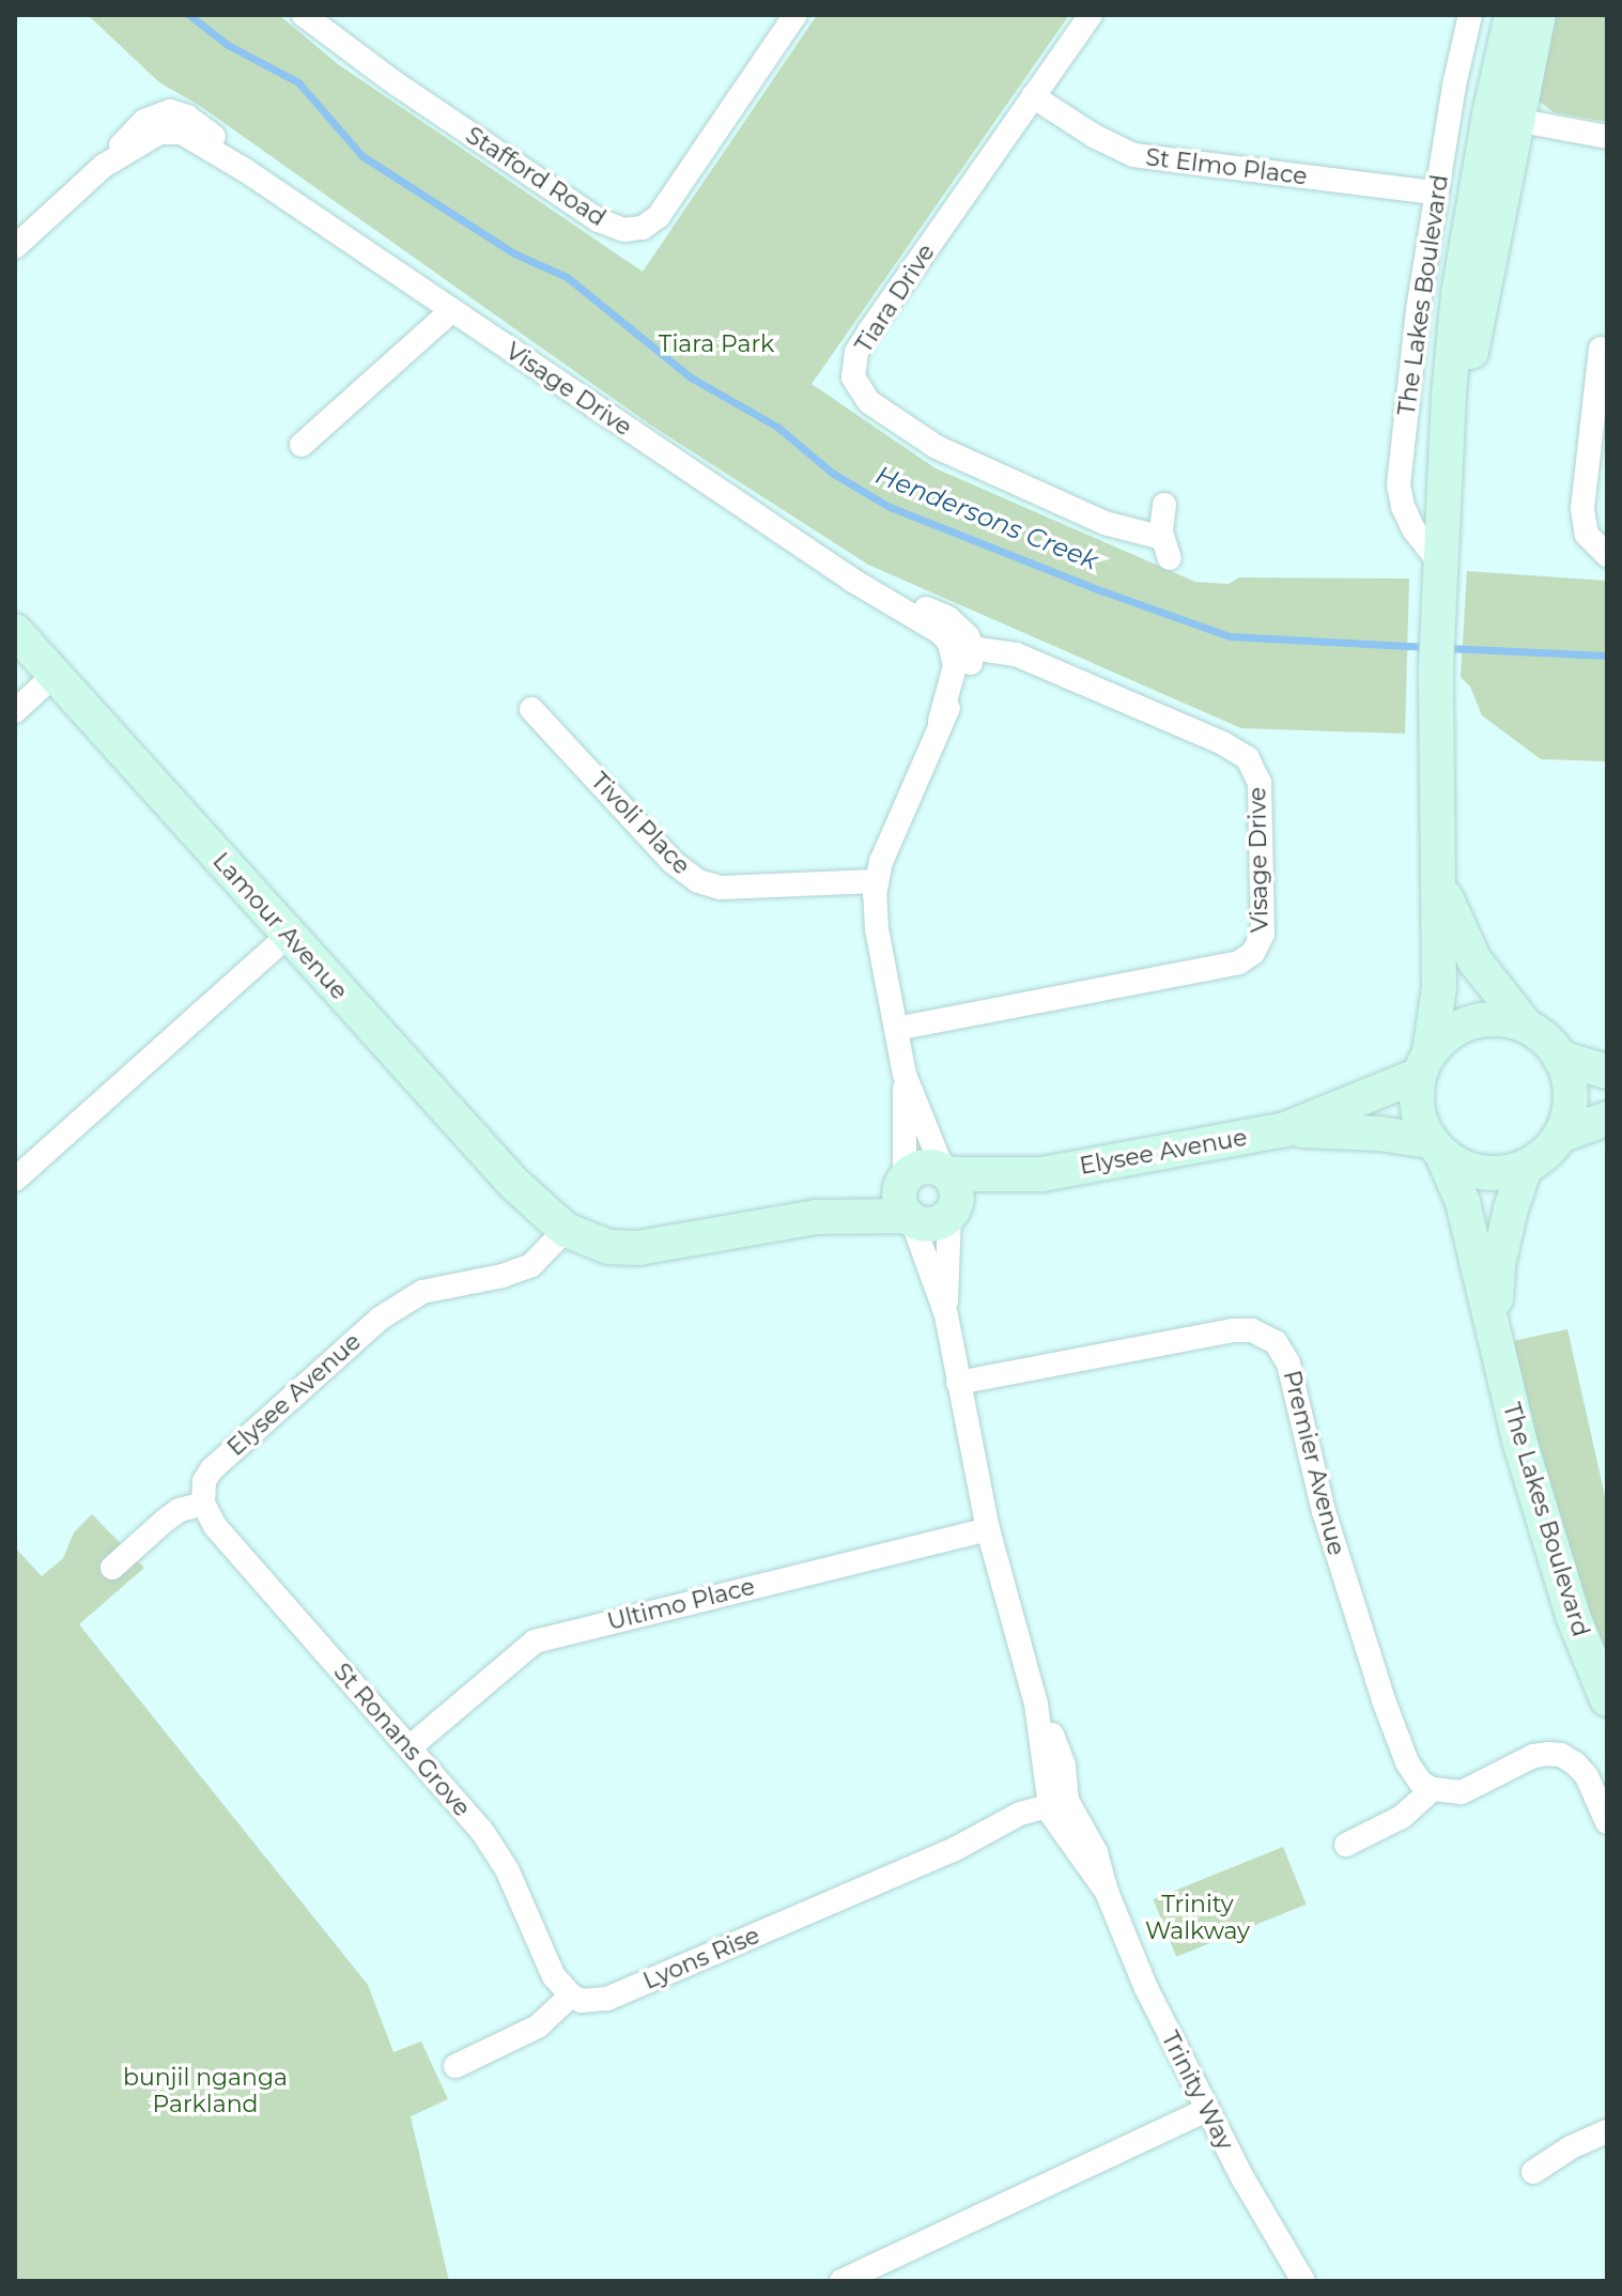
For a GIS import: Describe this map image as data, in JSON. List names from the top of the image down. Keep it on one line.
{"streets":{"street":["St Elmo Place","Stafford Road","The Lakes Boulevard","Tiara Drive","Visage Drive","Tivoli Place","Lamour Avenue","Elysee Avenue","Premier Avenue","Ultimo Place","St Ronans Grove","Lyons Rise","Trinity Way"]},"crossings":[["St Elmo Place","The Lakes Boulevard"],["St Elmo Place","Tiara Drive"],["The Lakes Boulevard","Elysee Avenue"],["Lamour Avenue","Elysee Avenue"],["Elysee Avenue","St Ronans Grove"],["Elysee Avenue","Trinity Way"],["Premier Avenue","Trinity Way"],["Ultimo Place","St Ronans Grove"],["Ultimo Place","Trinity Way"],["St Ronans Grove","Lyons Rise"],["Lyons Rise","Trinity Way"]],"water":["Hendersons Creek"],"parks":["Tiara Park","Trinity Walkway","bunjil nganga Parkland"]}
